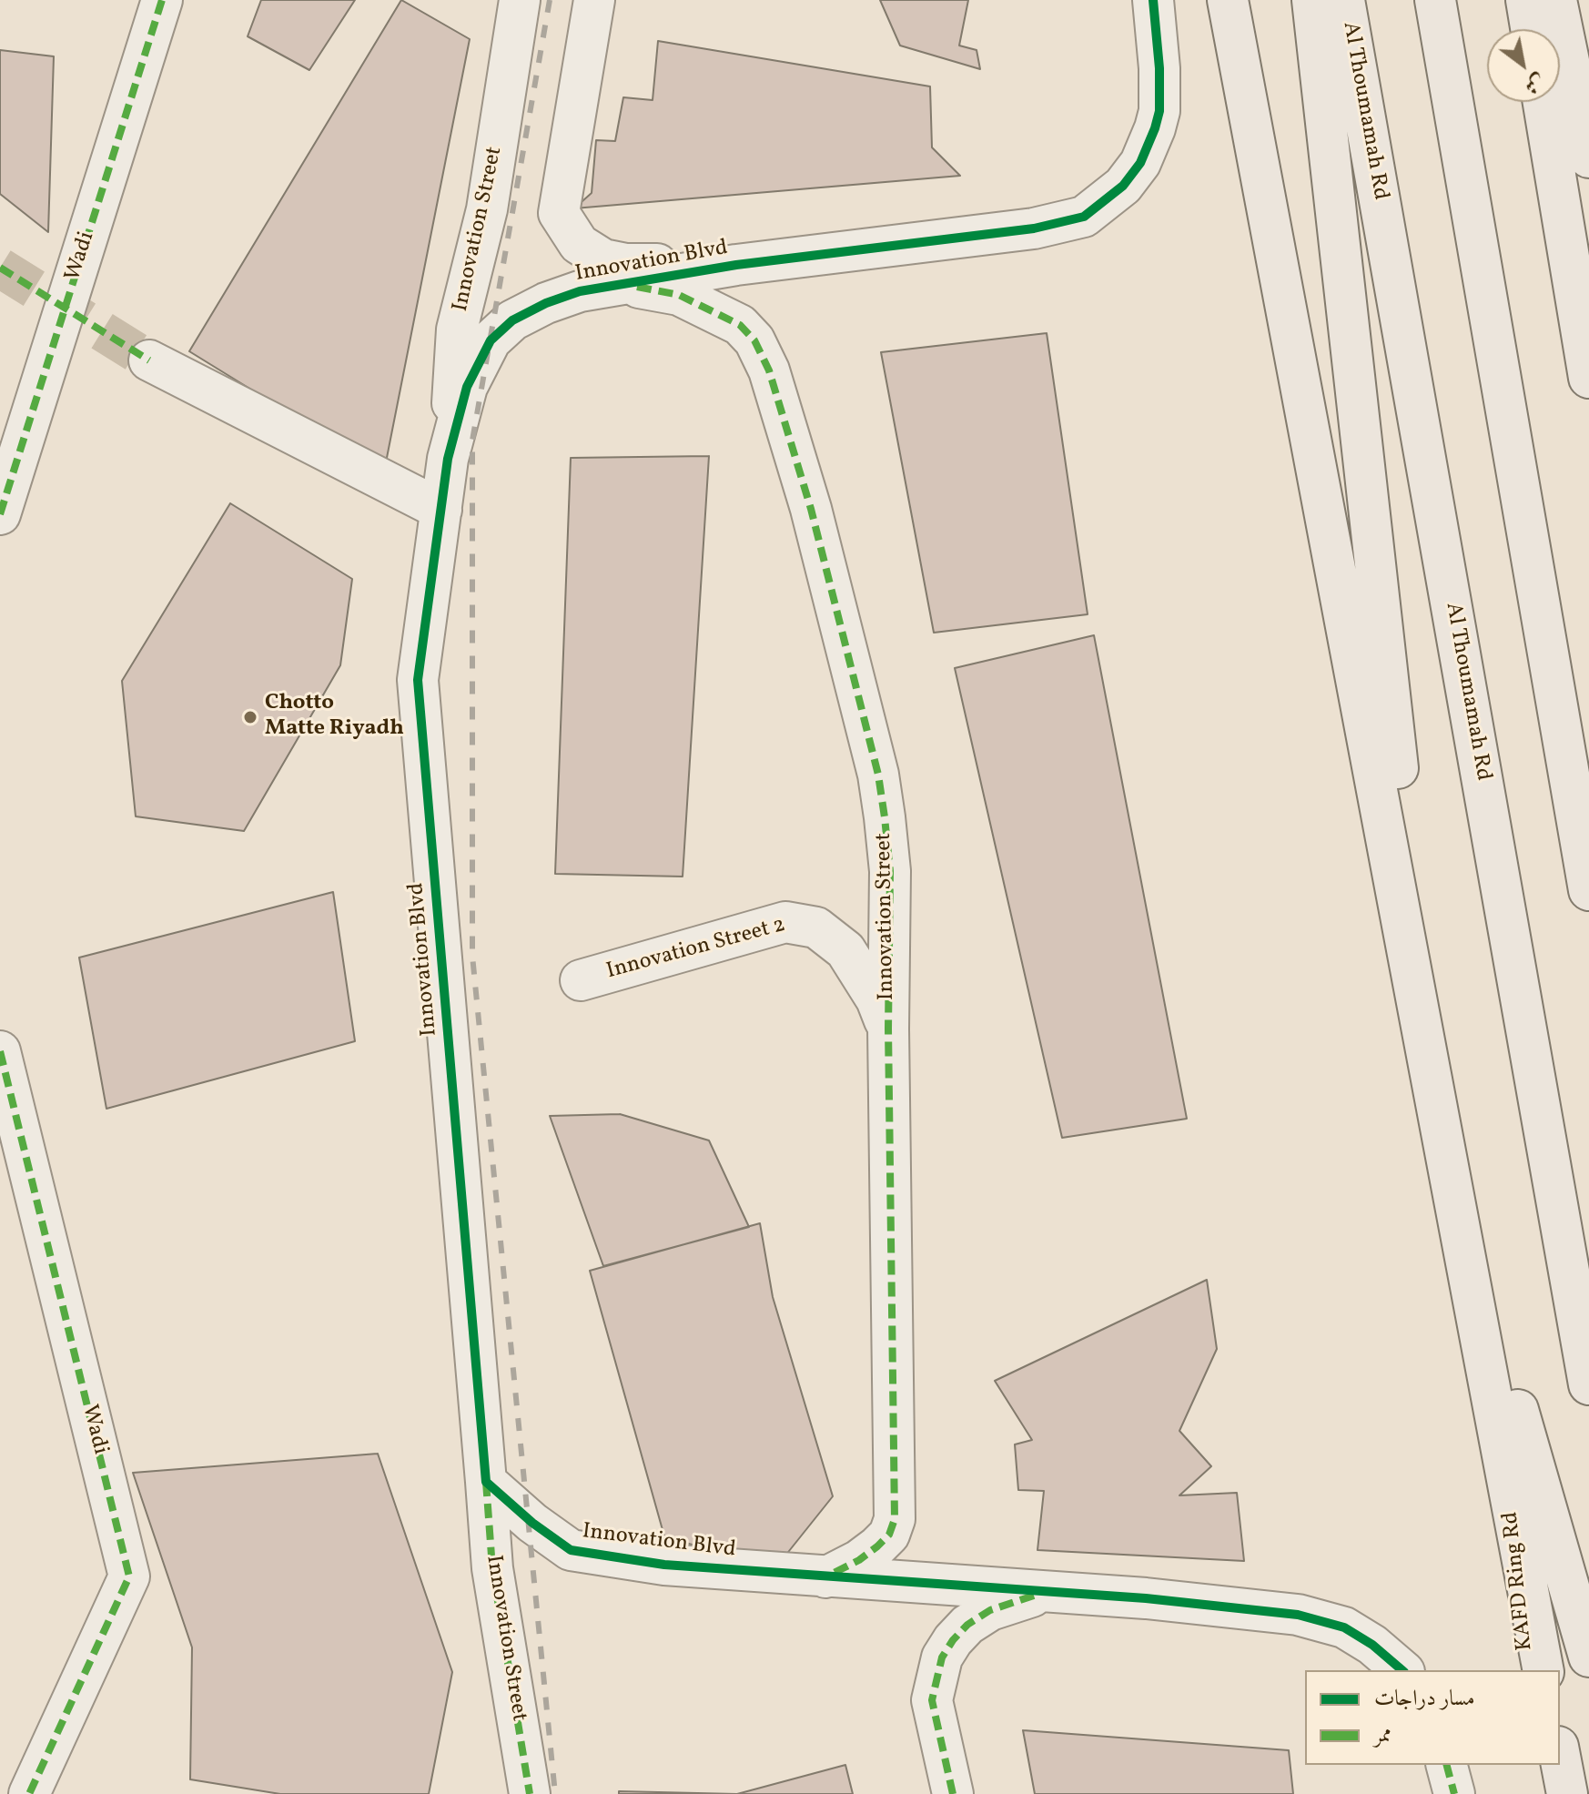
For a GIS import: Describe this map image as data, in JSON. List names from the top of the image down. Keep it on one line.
{"streets":{"main road":["Al Thoumamah Rd","KAFD Ring Rd"],"street":["Innovation Street","Wadi","Innovation Blvd","Innovation Street 2"]},"crossings":[["Innovation Street","Innovation Blvd"],["Innovation Street","Innovation Street 2"]],"places":["Chotto Matte Riyadh"],"legend":["مسار دراجات","ممر"],"north":"bottom right"}
